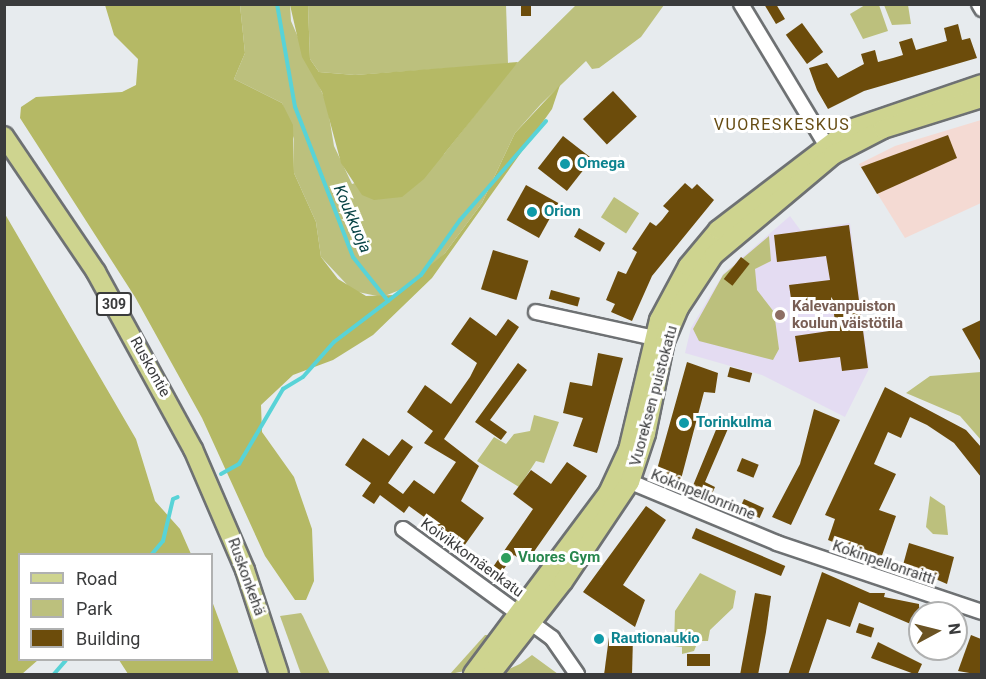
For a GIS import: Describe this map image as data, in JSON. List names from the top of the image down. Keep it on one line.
{"streets":{"main road":["309","Ruskontie","Vuoreksen puistokatu","Ruskonkehä"],"street":["Kokinpellonrinne","Koivikkomäenkatu","Kokinpellonraitti"]},"crossings":[["Ruskontie","Ruskonkehä"],["Vuoreksen puistokatu","Kokinpellonrinne"],["Vuoreksen puistokatu","Koivikkomäenkatu"],["Kokinpellonrinne","Kokinpellonraitti"]],"districts":["VUORESKESKUS"],"water":["Koukkuoja"],"places":["Omega","Orion","Kalevanpuiston koulun väistötila","Torinkulma","Vuores Gym","Rautionaukio"],"legend":["Road","Park","Building"],"north":"right"}
